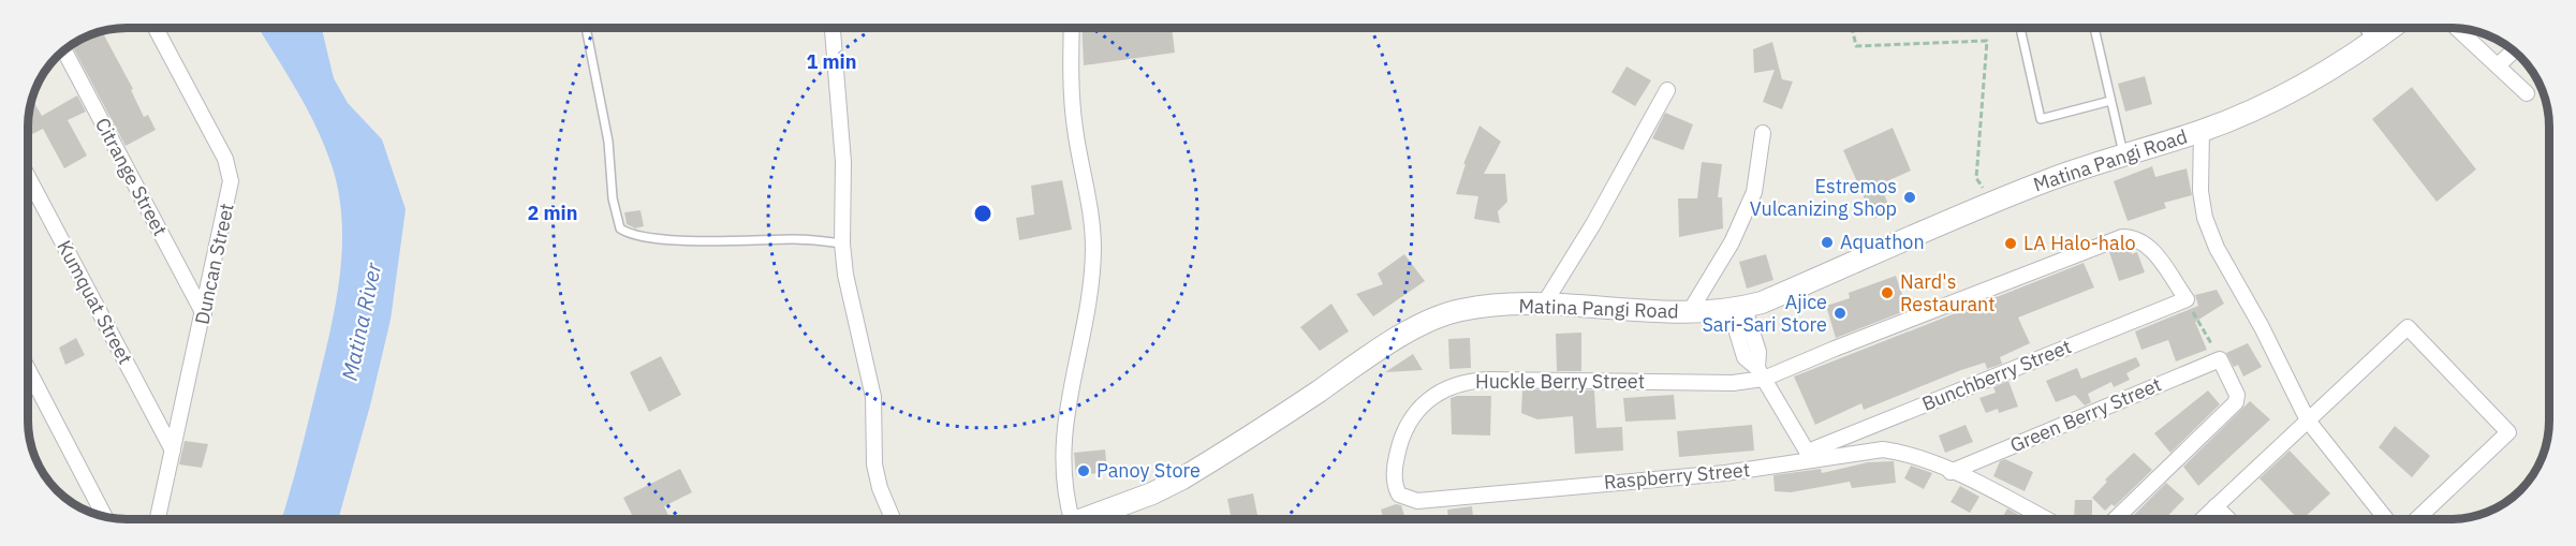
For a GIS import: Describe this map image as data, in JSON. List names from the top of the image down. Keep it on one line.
{"streets":{"street":["Matina Pangi Road","Citrange Street","Duncan Street","Kumquat Street","Bunchberry Street","Huckle Berry Street","Green Berry Street","Raspberry Street"]},"crossings":[["Citrange Street","Duncan Street"],["Duncan Street","Kumquat Street"],["Bunchberry Street","Huckle Berry Street"],["Bunchberry Street","Raspberry Street"],["Huckle Berry Street","Raspberry Street"],["Green Berry Street","Raspberry Street"]],"water":["Matina River"],"places":["Estremos Vulcanizing Shop","Aquathon","LA Halo-halo","Nard's Restaurant","Ajice Sari-Sari Store","Panoy Store"],"rings":["1 min","2 min"]}
